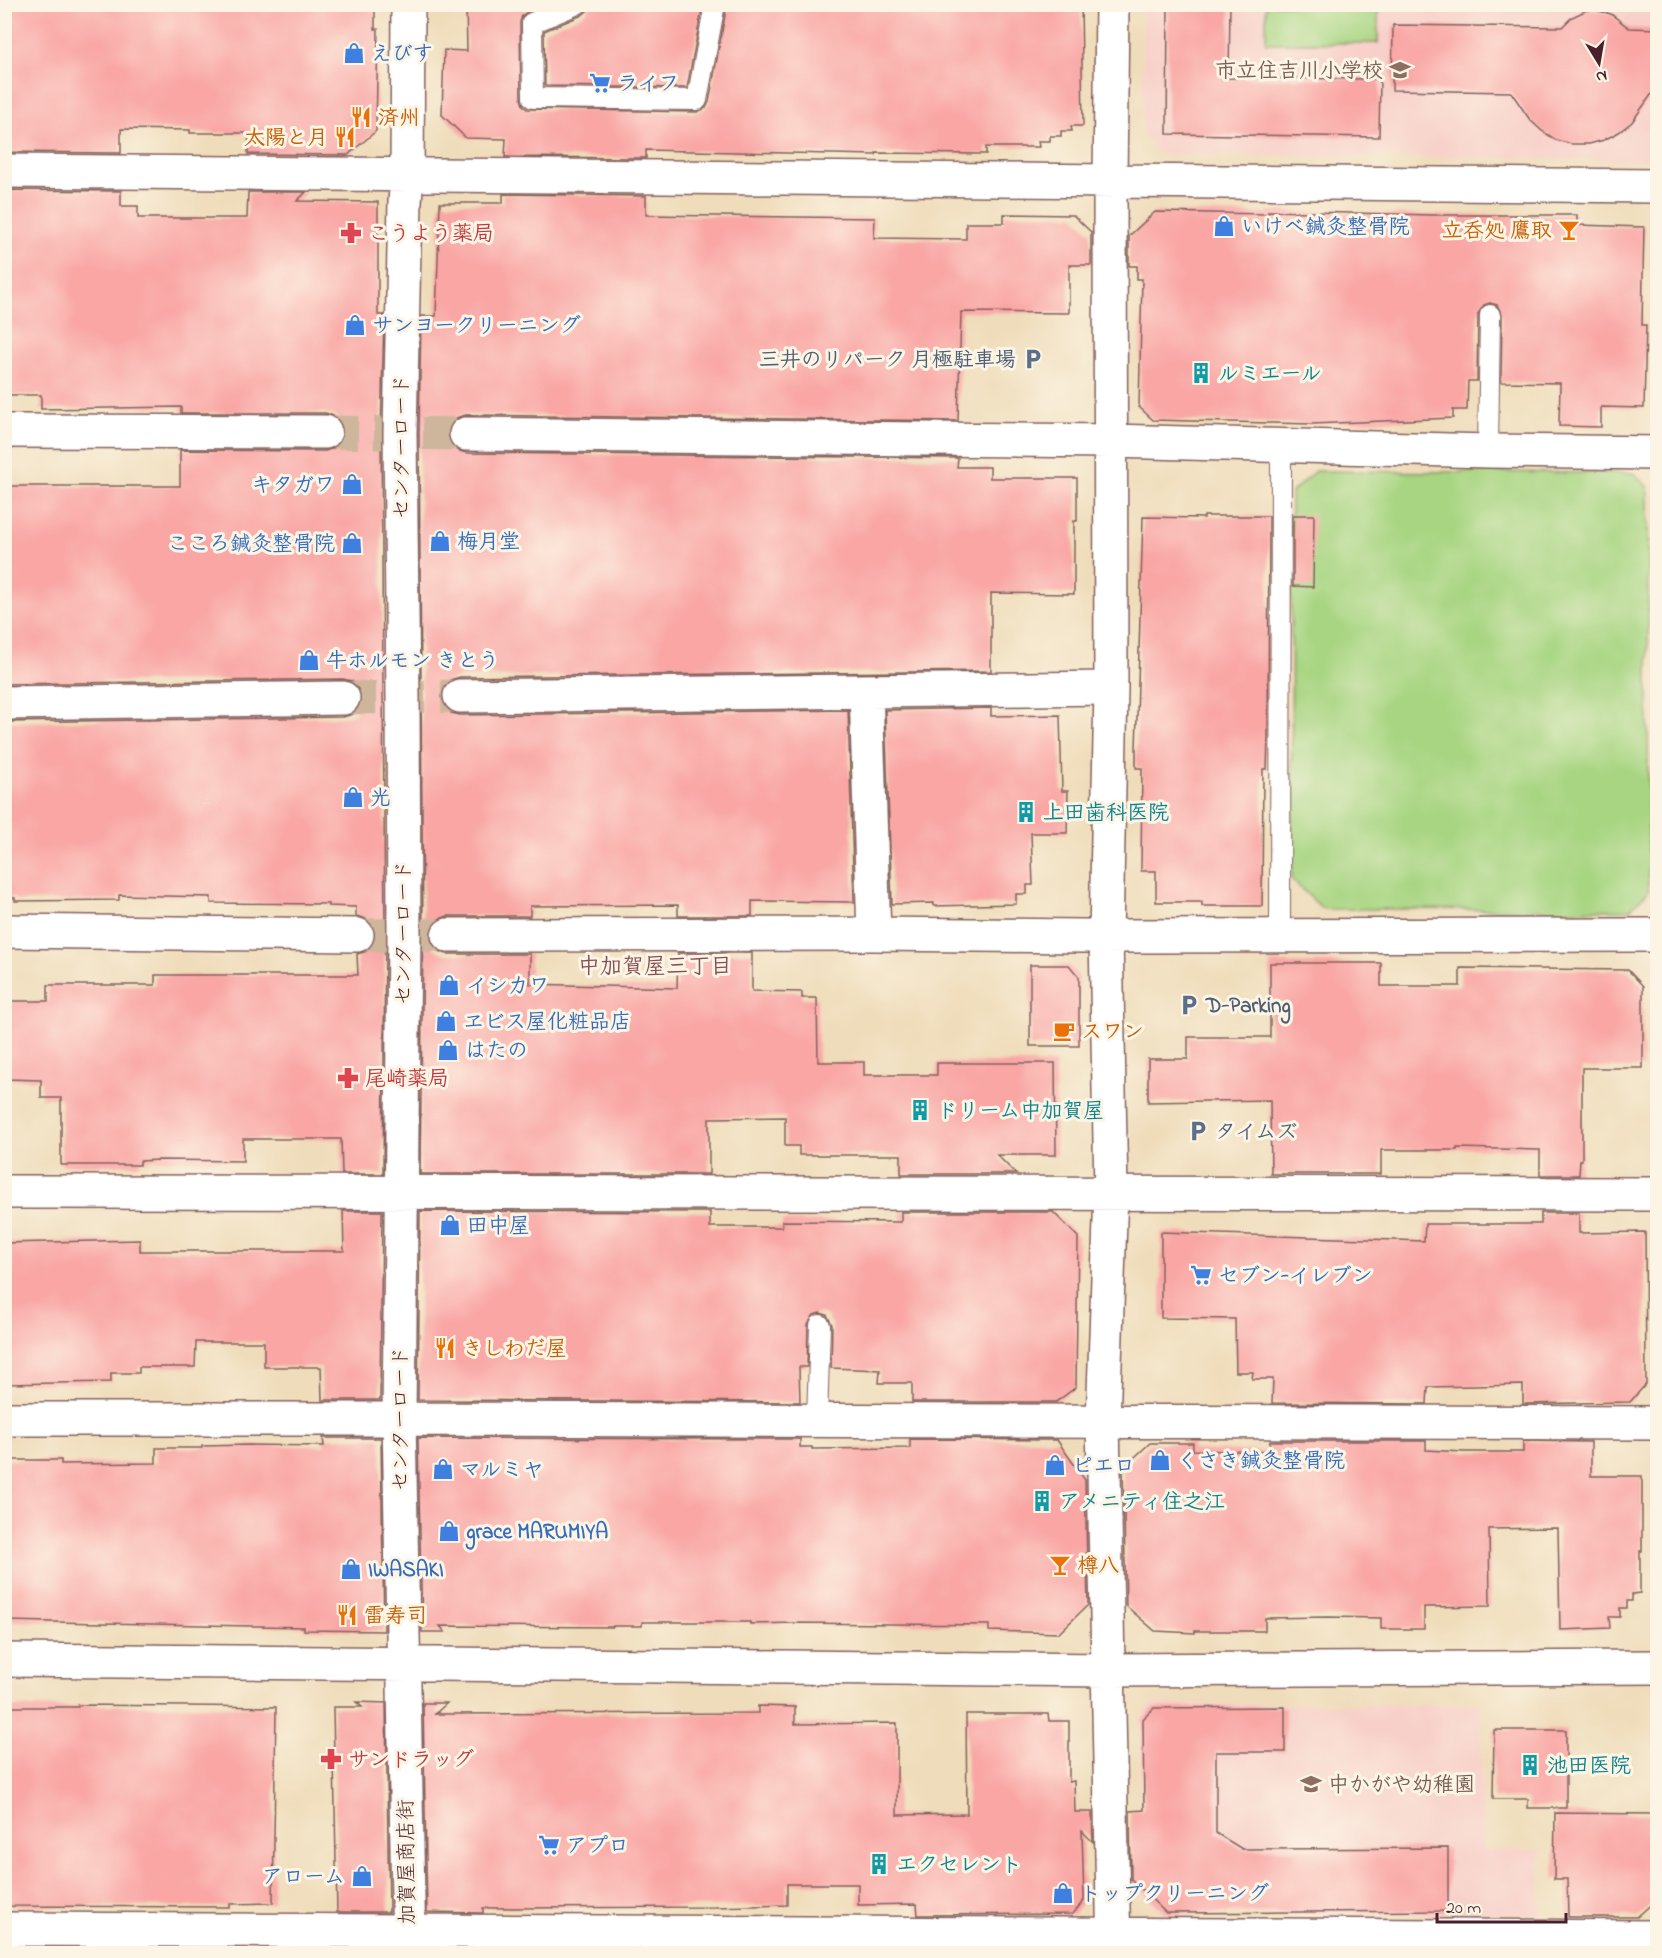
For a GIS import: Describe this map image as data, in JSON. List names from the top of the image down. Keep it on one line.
{"streets":{"street":["センターロード","加賀屋商店街"]},"crossings":[["センターロード","加賀屋商店街"]],"districts":["中加賀屋三丁目"],"places":{"shop":["えびす","いけべ鍼灸整骨院","サンヨークリーニング","キタガワ","梅月堂","こころ鍼灸整骨院","牛ホルモン きとう","光","イシカワ","ヱビス屋化粧品店","はたの","田中屋","くさき鍼灸整骨院","ピエロ","マルミヤ","grace MARUMIYA","IWASAKI","アローム","トップクリーニング"],"school or university":["市立住吉川小学校","中かがや幼稚園"],"supermarket":["ライフ","セブン-イレブン","アプロ"],"restaurant":["済州","太陽と月","きしわだ屋","雷寿司"],"bar":["立呑処 鷹取","樽八"],"pharmacy":["こうよう薬局","尾崎薬局","サンドラッグ"],"parking":["三井のリパーク 月極駐車場","D-Parking","タイムズ"],"building":["ルミエール","上田歯科医院","ドリーム中加賀屋","アメニティ住之江","池田医院","エクセレント"],"cafe":["スワン"]},"scale_bar":"20 m","north":"bottom"}
